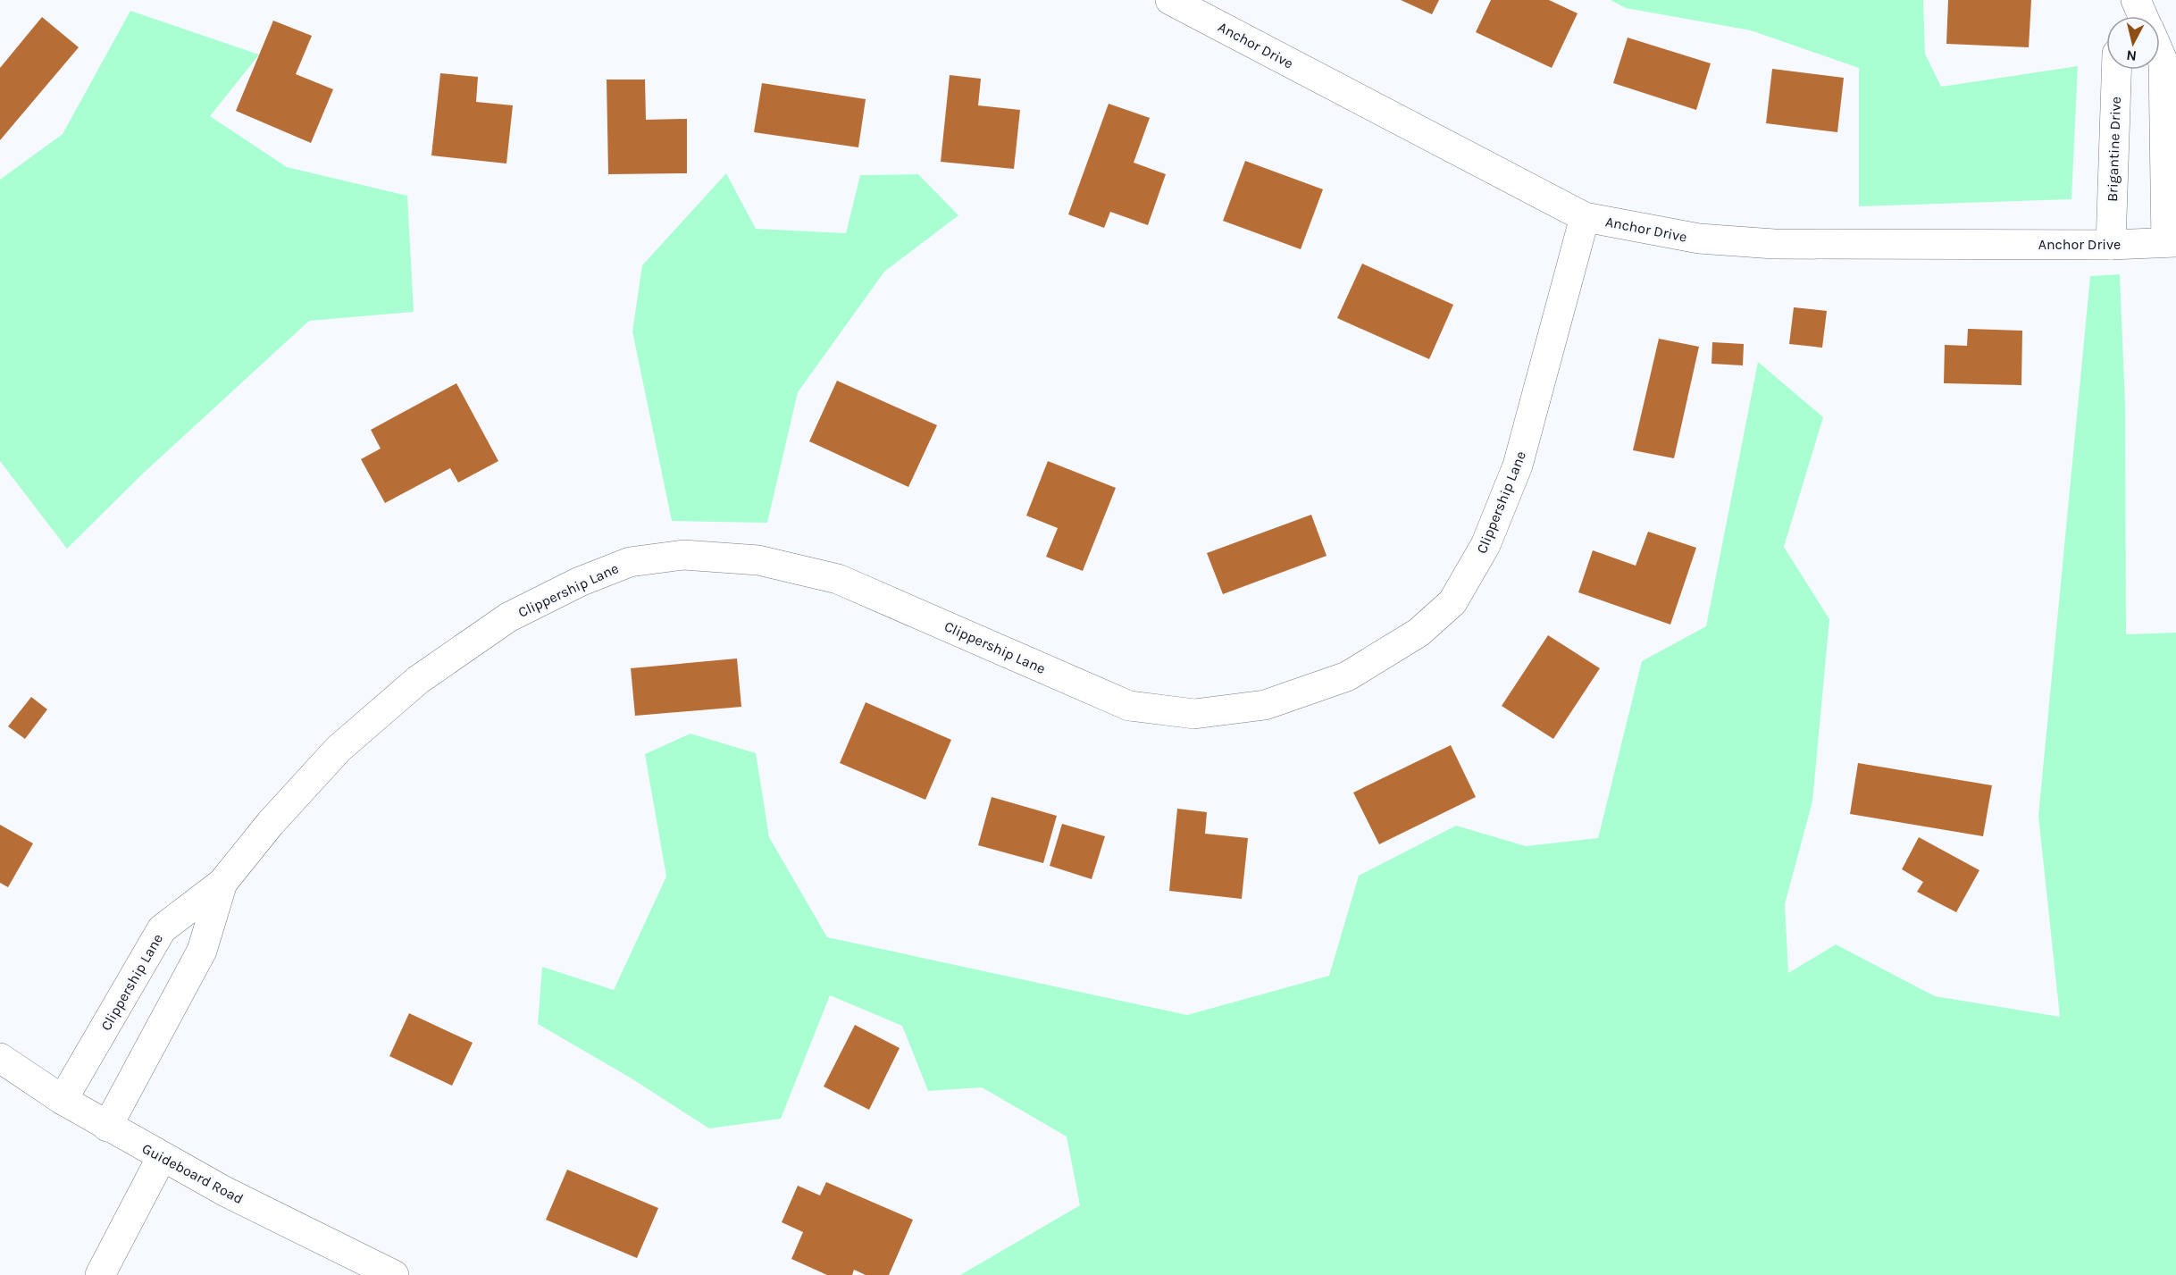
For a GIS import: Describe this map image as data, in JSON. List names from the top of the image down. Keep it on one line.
{"streets":{"street":["Anchor Drive","Brigantine Drive","Clippership Lane","Guideboard Road"]},"crossings":[["Anchor Drive","Brigantine Drive"],["Anchor Drive","Clippership Lane"],["Clippership Lane","Guideboard Road"]],"north":"bottom"}
